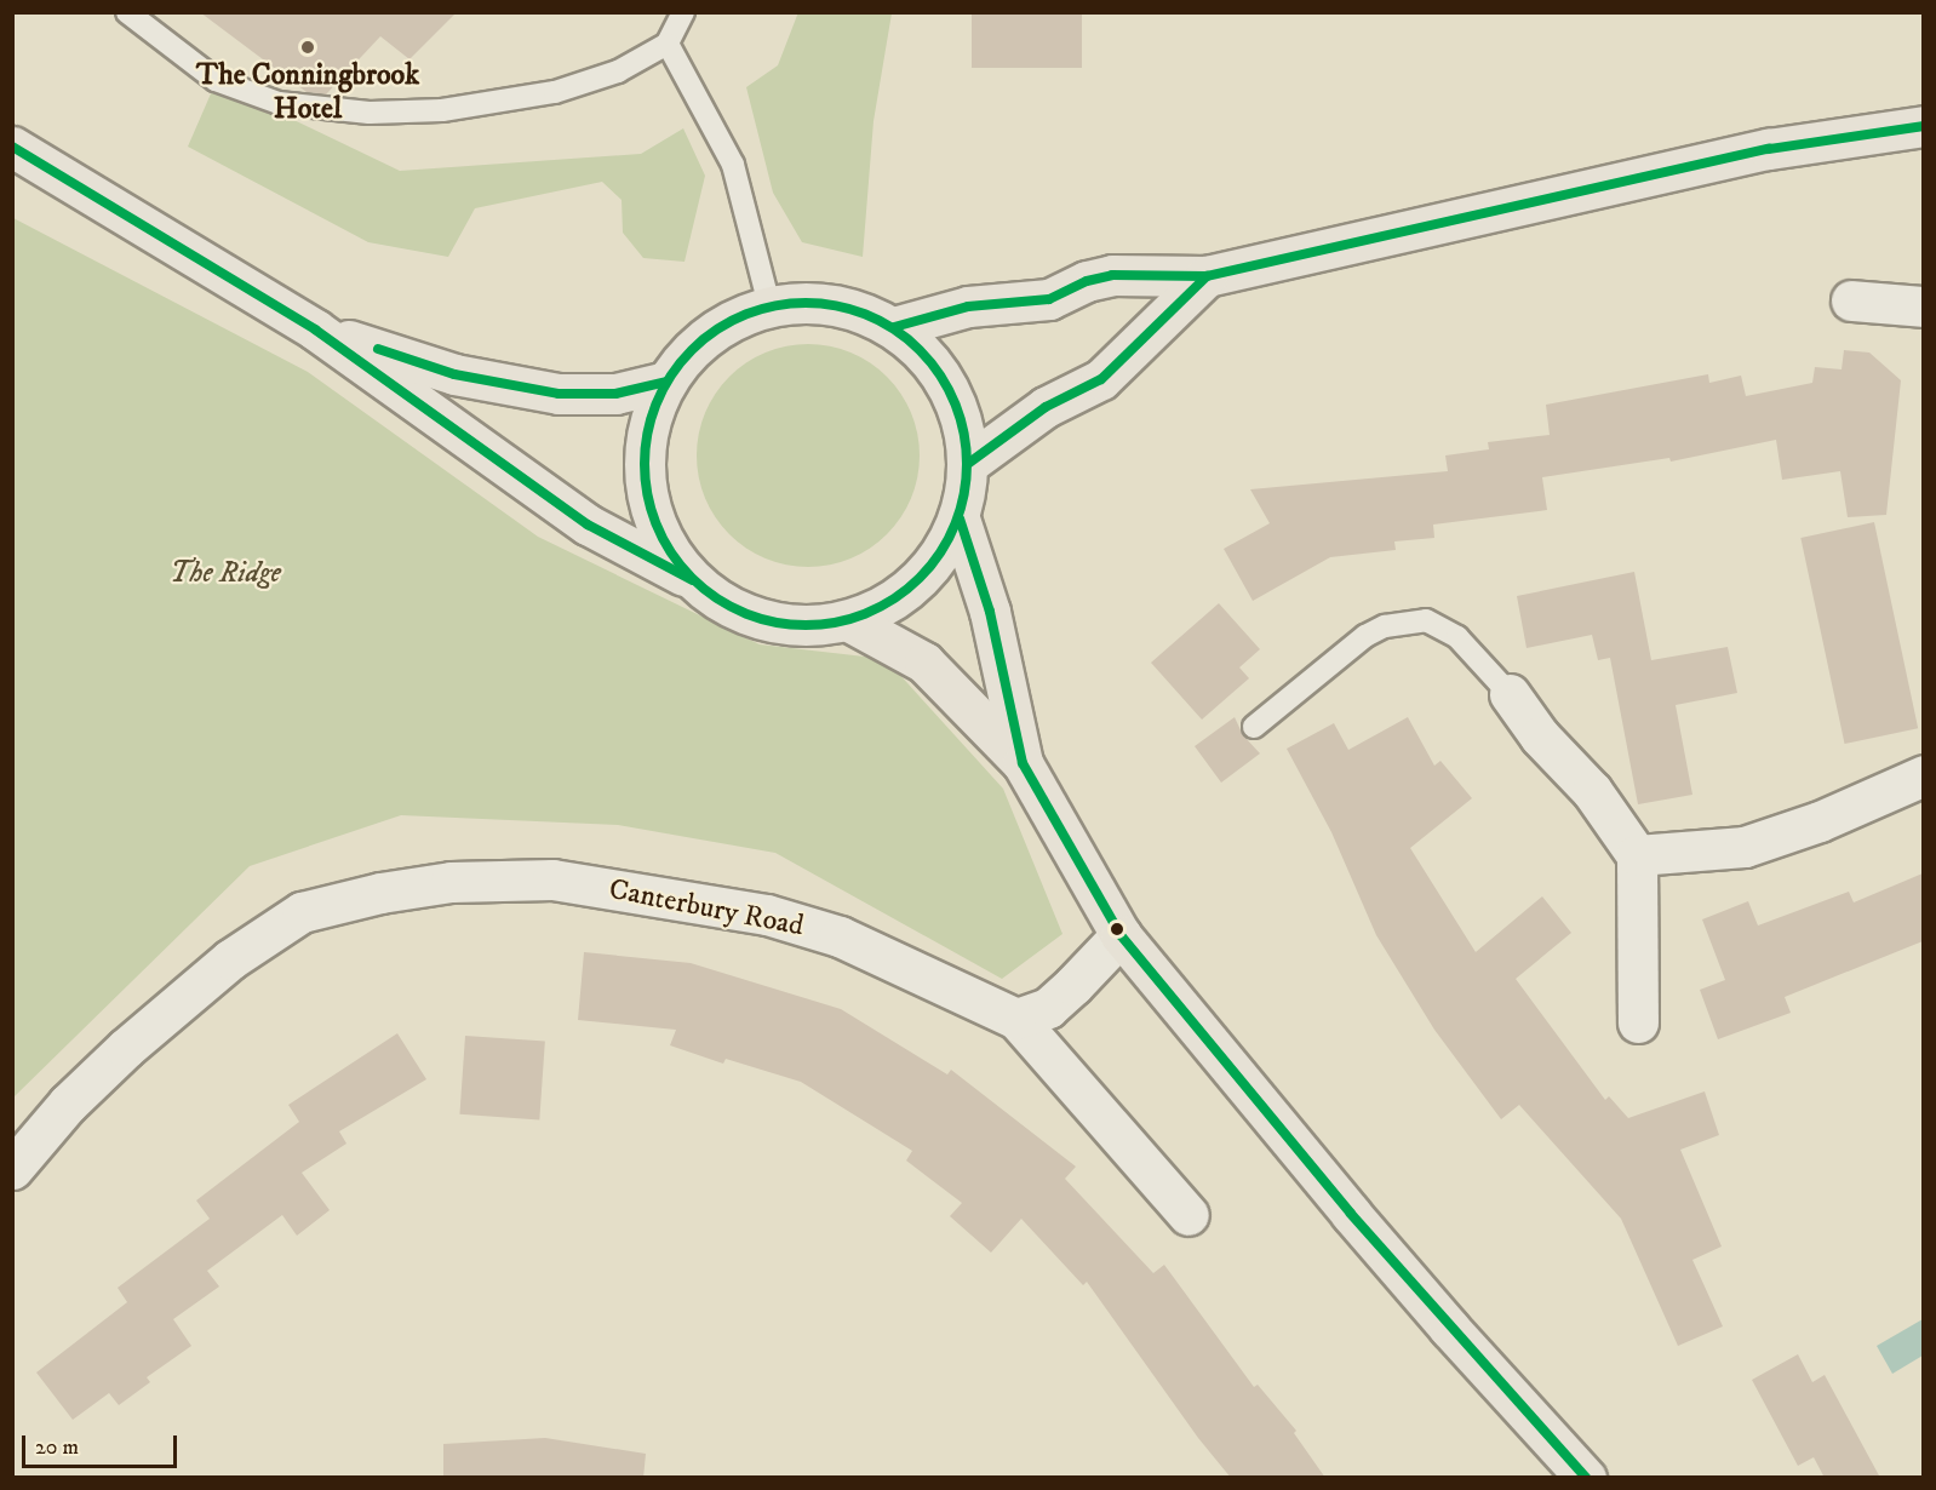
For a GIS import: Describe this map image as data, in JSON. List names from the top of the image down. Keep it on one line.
{"streets":{"street":["Canterbury Road"]},"parks":["The Ridge"],"places":["The Conningbrook Hotel"],"scale_bar":"20 m"}
